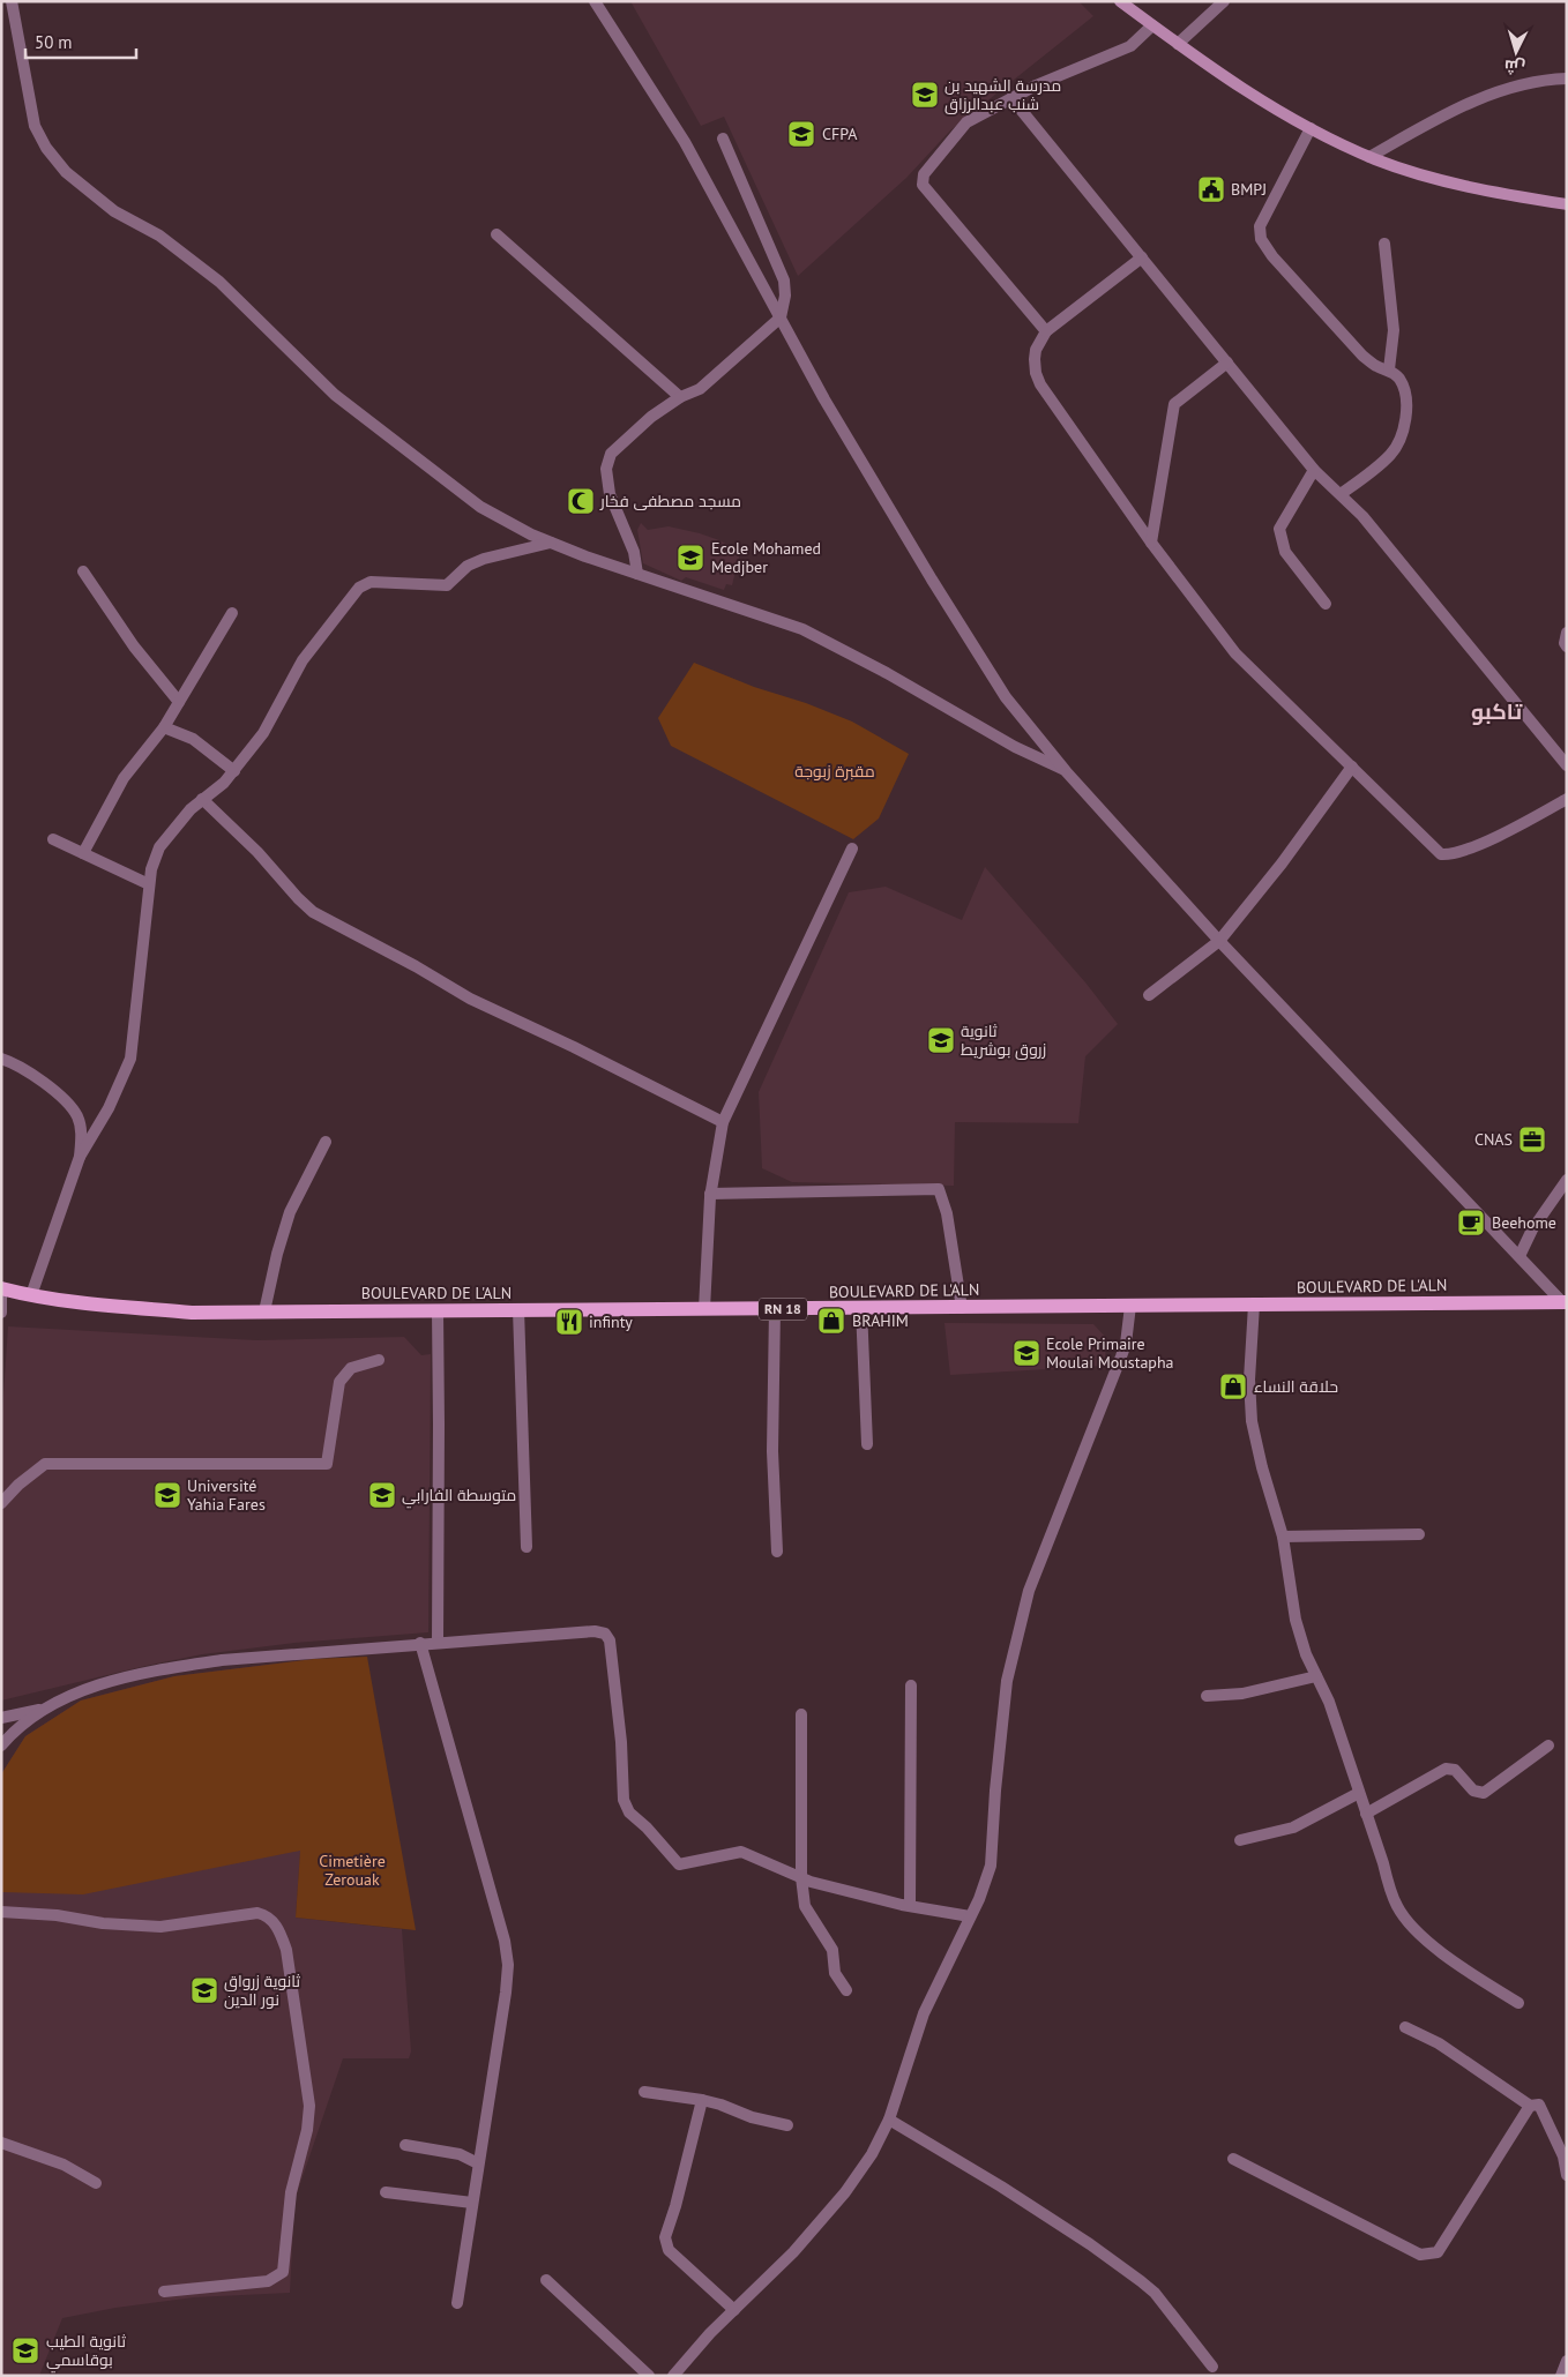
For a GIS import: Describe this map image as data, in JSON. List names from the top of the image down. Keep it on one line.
{"streets":{"main road":["BOULEVARD DE L'ALN","RN 18"]},"districts":["تاكبو"],"parks":["مقبرة زبوجة","Cimetière Zerouak"],"places":{"school or university":["مدرسة الشهيد بن شنب عبدالرزاق","CFPA","Ecole Mohamed Medjber","ثانوية زروق بوشريط","Ecole Primaire Moulai Moustapha","Université Yahia Fares","متوسطة الفارابي","ثانوية زرواق نور الدين","ثانوية الطيب بوقاسمي"],"public building":["BMPJ"],"mosque":["مسجد مصطفى فخار"],"office":["CNAS"],"cafe":["Beehome"],"shop":["BRAHIM","حلاقة النساء"],"restaurant":["infinty"]},"scale_bar":"50 m","north":"bottom"}
